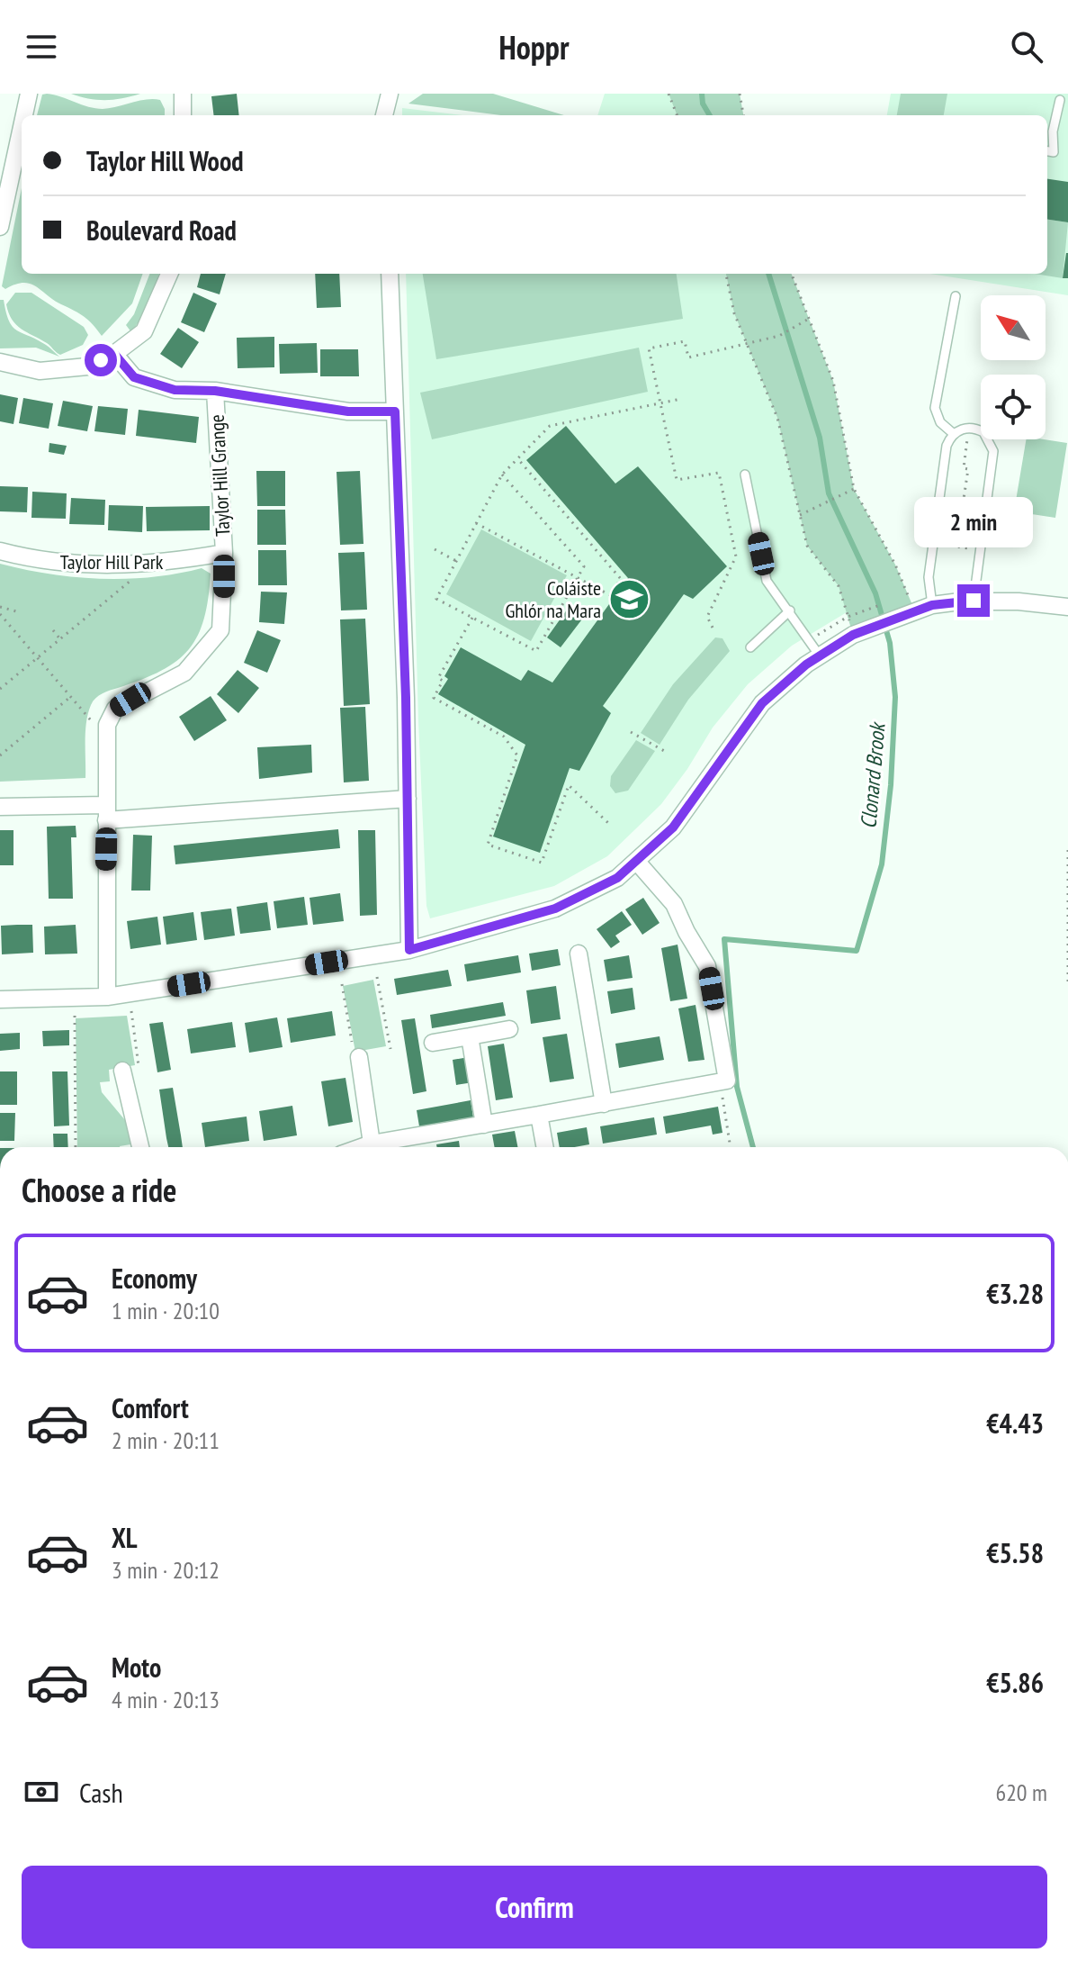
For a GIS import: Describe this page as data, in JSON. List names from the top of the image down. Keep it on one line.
{"streets":{"street":["Taylor Hill Grange","Taylor Hill Park"]},"crossings":[["Taylor Hill Grange","Taylor Hill Park"]],"water":["Clonard Brook"],"places":{"school or university":["Coláiste Ghlór na Mara"]},"north":"top left","page":{"header":"Hoppr","banner":["Taylor Hill Wood","Boulevard Road"],"bubble":"2 min","heading":"Choose a ride","list":[{"name":"Economy","note":"1 min · 20:10","value":"€3.28"},{"name":"Comfort","note":"2 min · 20:11","value":"€4.43"},{"name":"XL","note":"3 min · 20:12","value":"€5.58"},{"name":"Moto","note":"4 min · 20:13","value":"€5.86"}],"pay":["Cash","620 m"],"buttons":"Confirm"}}
